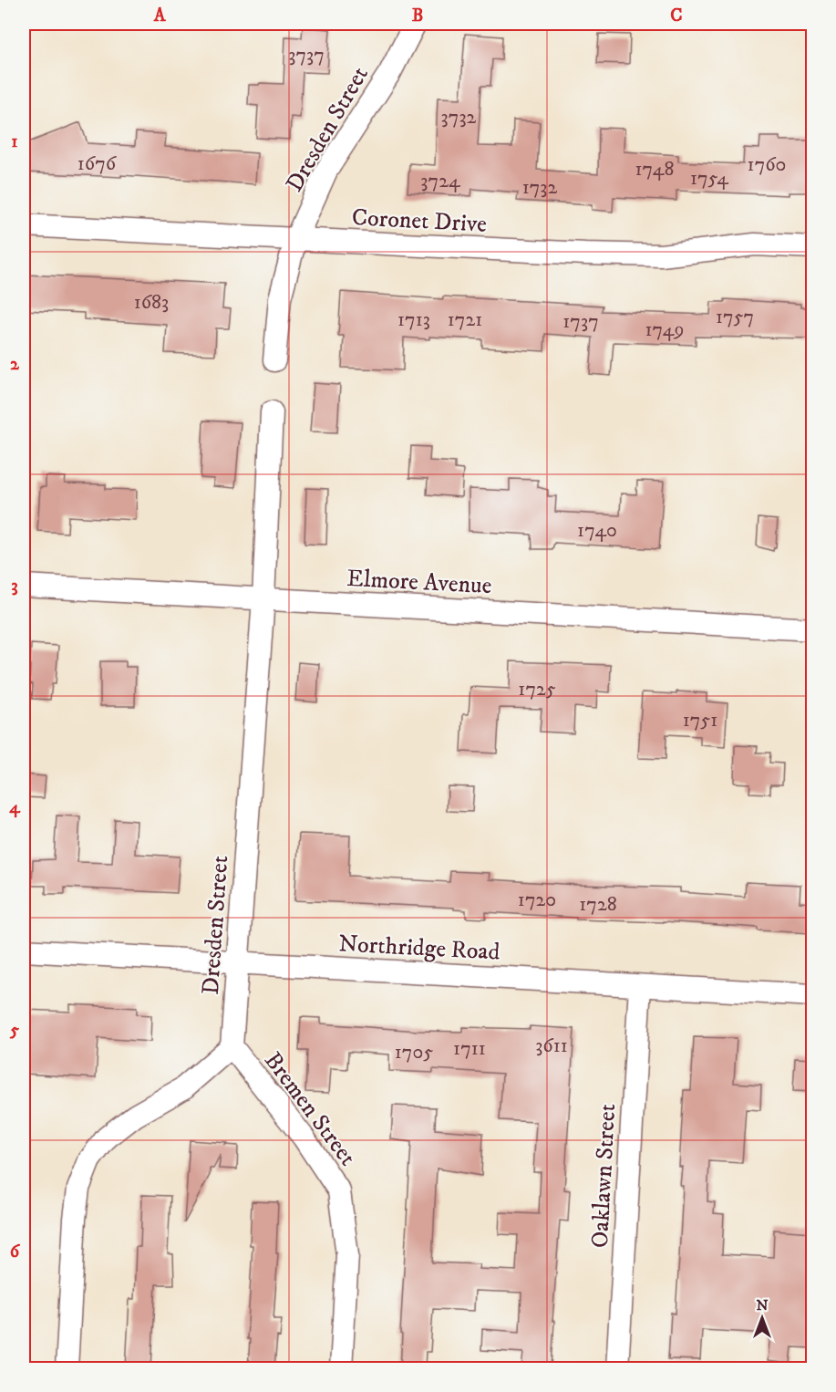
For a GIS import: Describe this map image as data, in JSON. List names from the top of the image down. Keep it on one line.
{"streets":{"street":["Dresden Street","Coronet Drive","Elmore Avenue","Northridge Road","Bremen Street","Oaklawn Street"]},"crossings":[["Dresden Street","Coronet Drive"],["Dresden Street","Elmore Avenue"],["Dresden Street","Northridge Road"],["Dresden Street","Bremen Street"],["Northridge Road","Oaklawn Street"]],"house_numbers":["3737","3732","1676","1760","1748","1754","3724","1732","1683","1757","1713","1721","1737","1749","1740","1725","1751","1720","1728","3611","1711","1705"],"north":"top","grid":{"columns":["A","B","C"],"rows":["1","2","3","4","5","6"]}}
